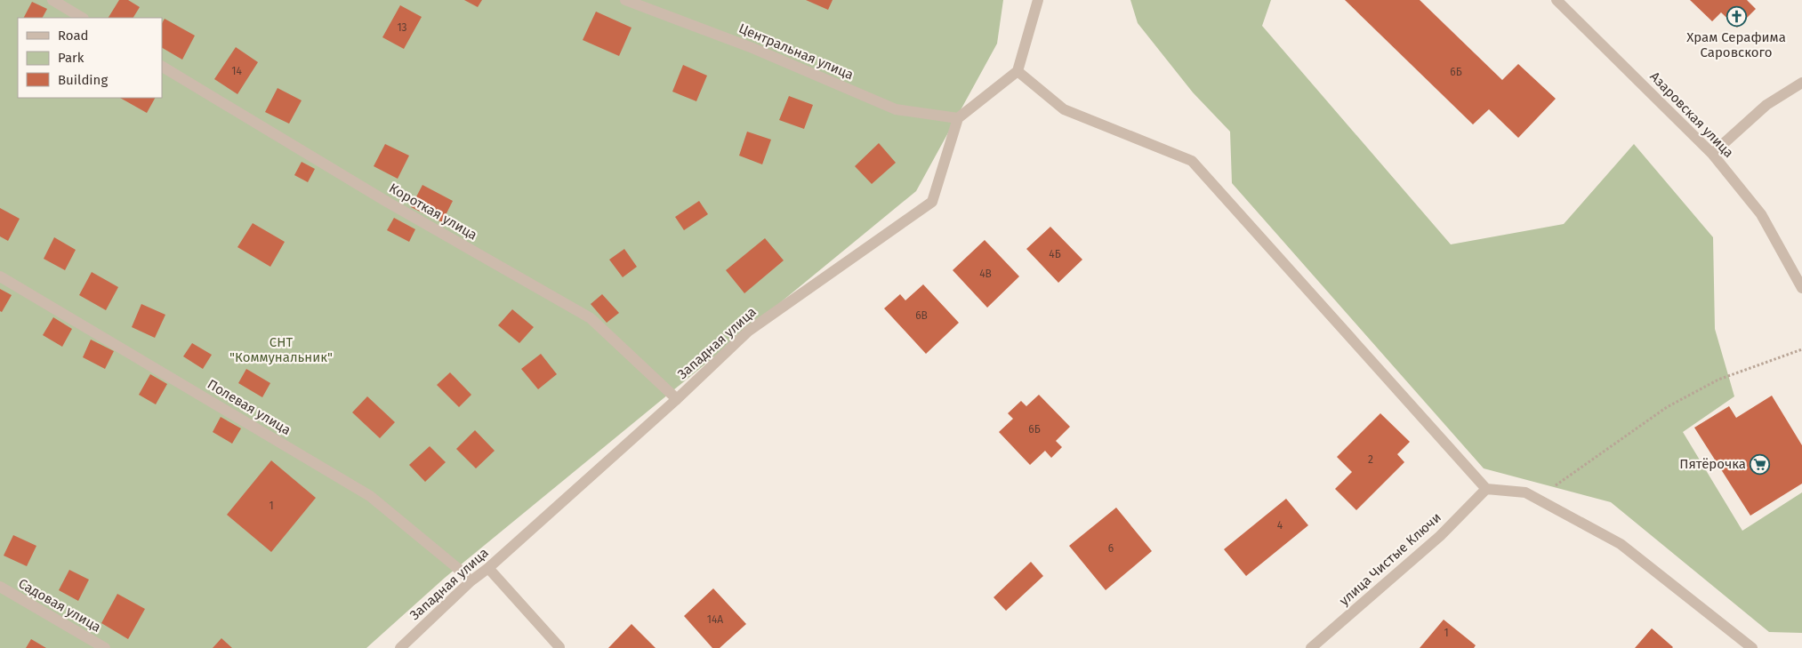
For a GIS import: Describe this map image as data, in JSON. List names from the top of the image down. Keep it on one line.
{"streets":{"street":["Центральная улица","Азаровская улица","Короткая улица","Западная улица","Полевая улица","улица Чистые Ключи","Садовая улица"]},"crossings":[["Центральная улица","Западная улица"],["Короткая улица","Западная улица"],["Западная улица","Полевая улица"]],"parks":["СНТ \"Коммунальник\""],"places":{"church":["Храм Серафима Саровского"],"supermarket":["Пятёрочка"]},"house_numbers":["13","14","6Б","4Б","4В","6В","6Б","2","1","4","6","14А","1"],"legend":["Road","Park","Building"]}
